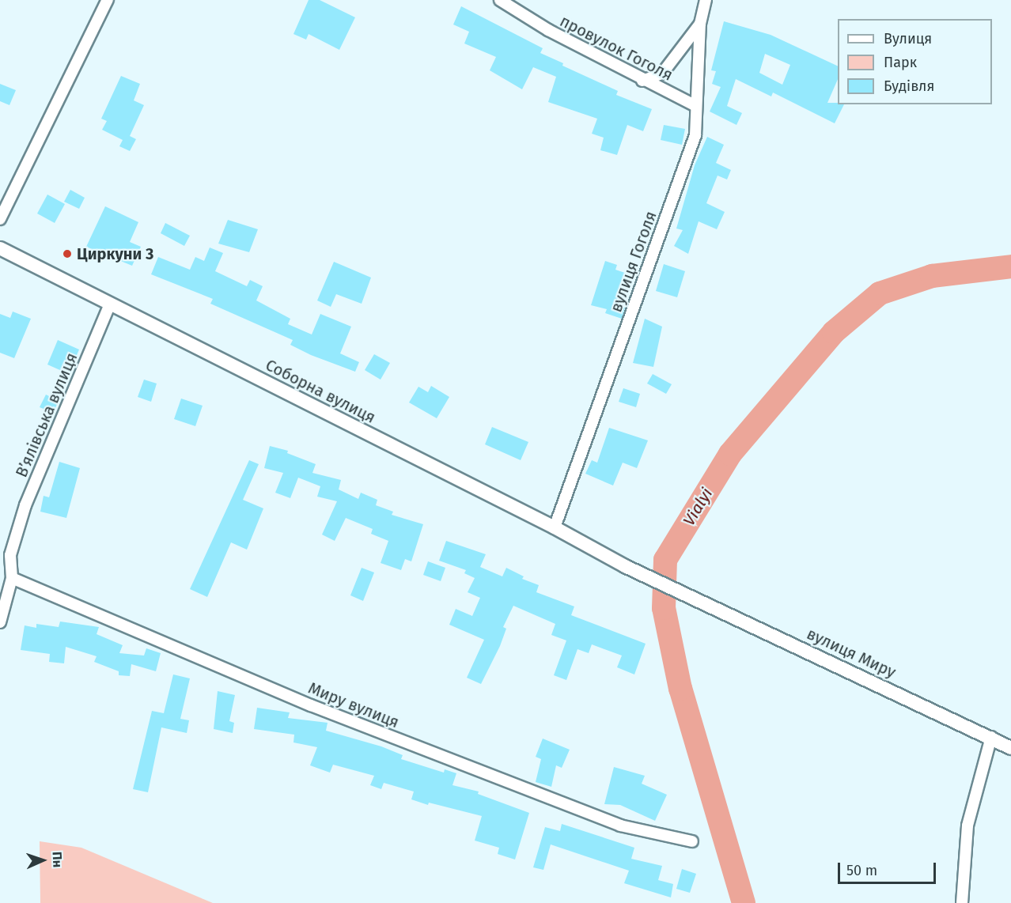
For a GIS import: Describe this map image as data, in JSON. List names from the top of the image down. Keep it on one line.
{"streets":{"street":["провулок Гоголя","вулиця Гоголя","Соборна вулиця","В’ялівська вулиця","вулиця Миру","Миру вулиця"]},"crossings":[["провулок Гоголя","вулиця Гоголя"],["вулиця Гоголя","Соборна вулиця"],["Соборна вулиця","В’ялівська вулиця"],["Соборна вулиця","вулиця Миру"],["В’ялівська вулиця","Миру вулиця"]],"water":["Vialyi"],"places":["Циркуни 3"],"legend":["Вулиця","Парк","Будівля"],"scale_bar":"50 m","north":"right"}
